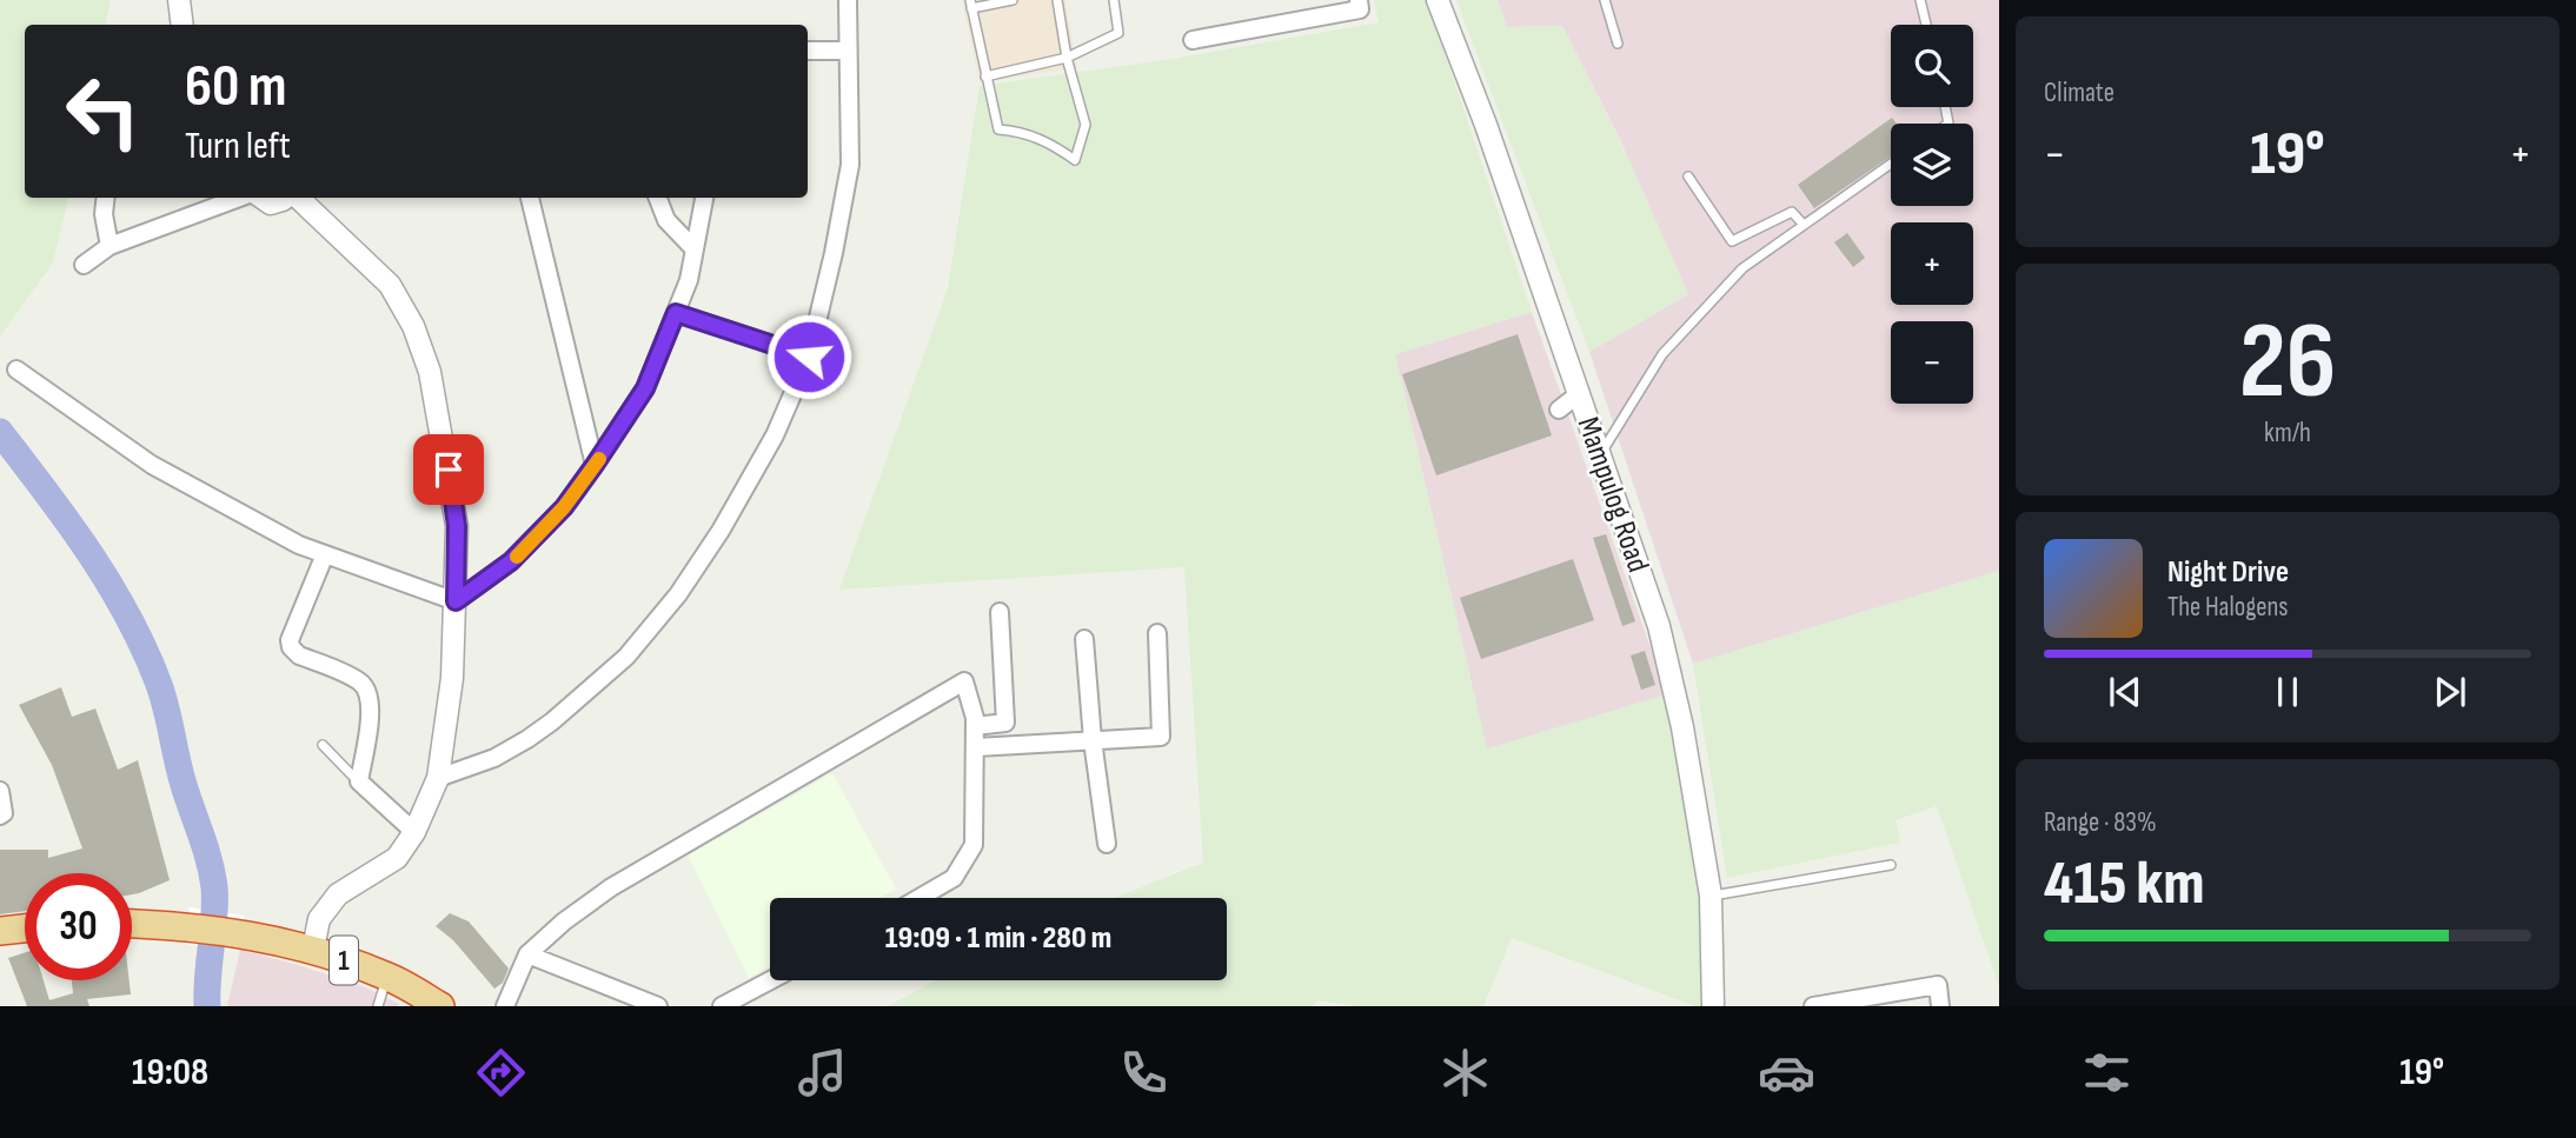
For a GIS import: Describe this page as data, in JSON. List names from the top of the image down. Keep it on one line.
{"streets":{"highway":["1"],"street":["Mampulog Road"]},"page":{"tile":["Climate",["26","km/h"],["Range · 83%","415 km"]],"map_buttons":["+","−"],"turn":["60 m","Turn left"],"heat":["−","19°","+"],"song":["Night Drive","The Halogens"],"limit":"30","trip":"19:09 · 1 min · 280 m","tabs":["19:08","19°"]}}
